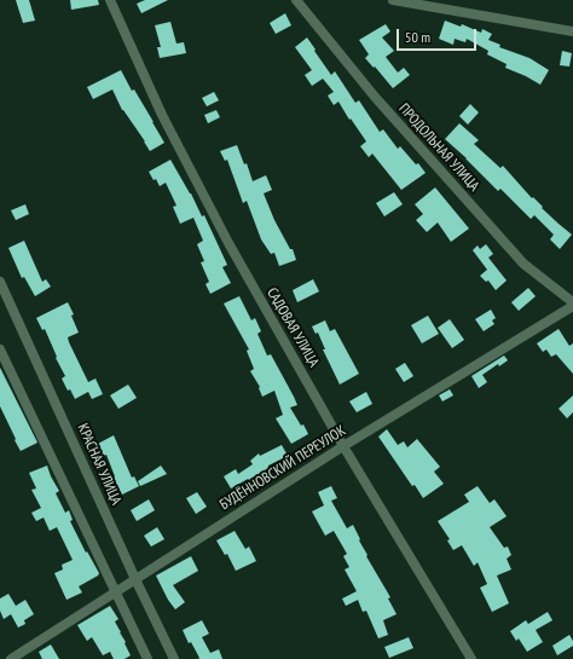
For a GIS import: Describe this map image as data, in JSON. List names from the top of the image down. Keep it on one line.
{"streets":{"street":["ПРОДОЛЬНАЯ УЛИЦА","САДОВАЯ УЛИЦА","КРАСНАЯ УЛИЦА","БУДЁННОВСКИЙ ПЕРЕУЛОК"]},"crossings":[["САДОВАЯ УЛИЦА","БУДЁННОВСКИЙ ПЕРЕУЛОК"],["КРАСНАЯ УЛИЦА","БУДЁННОВСКИЙ ПЕРЕУЛОК"]],"scale_bar":"50 m"}
